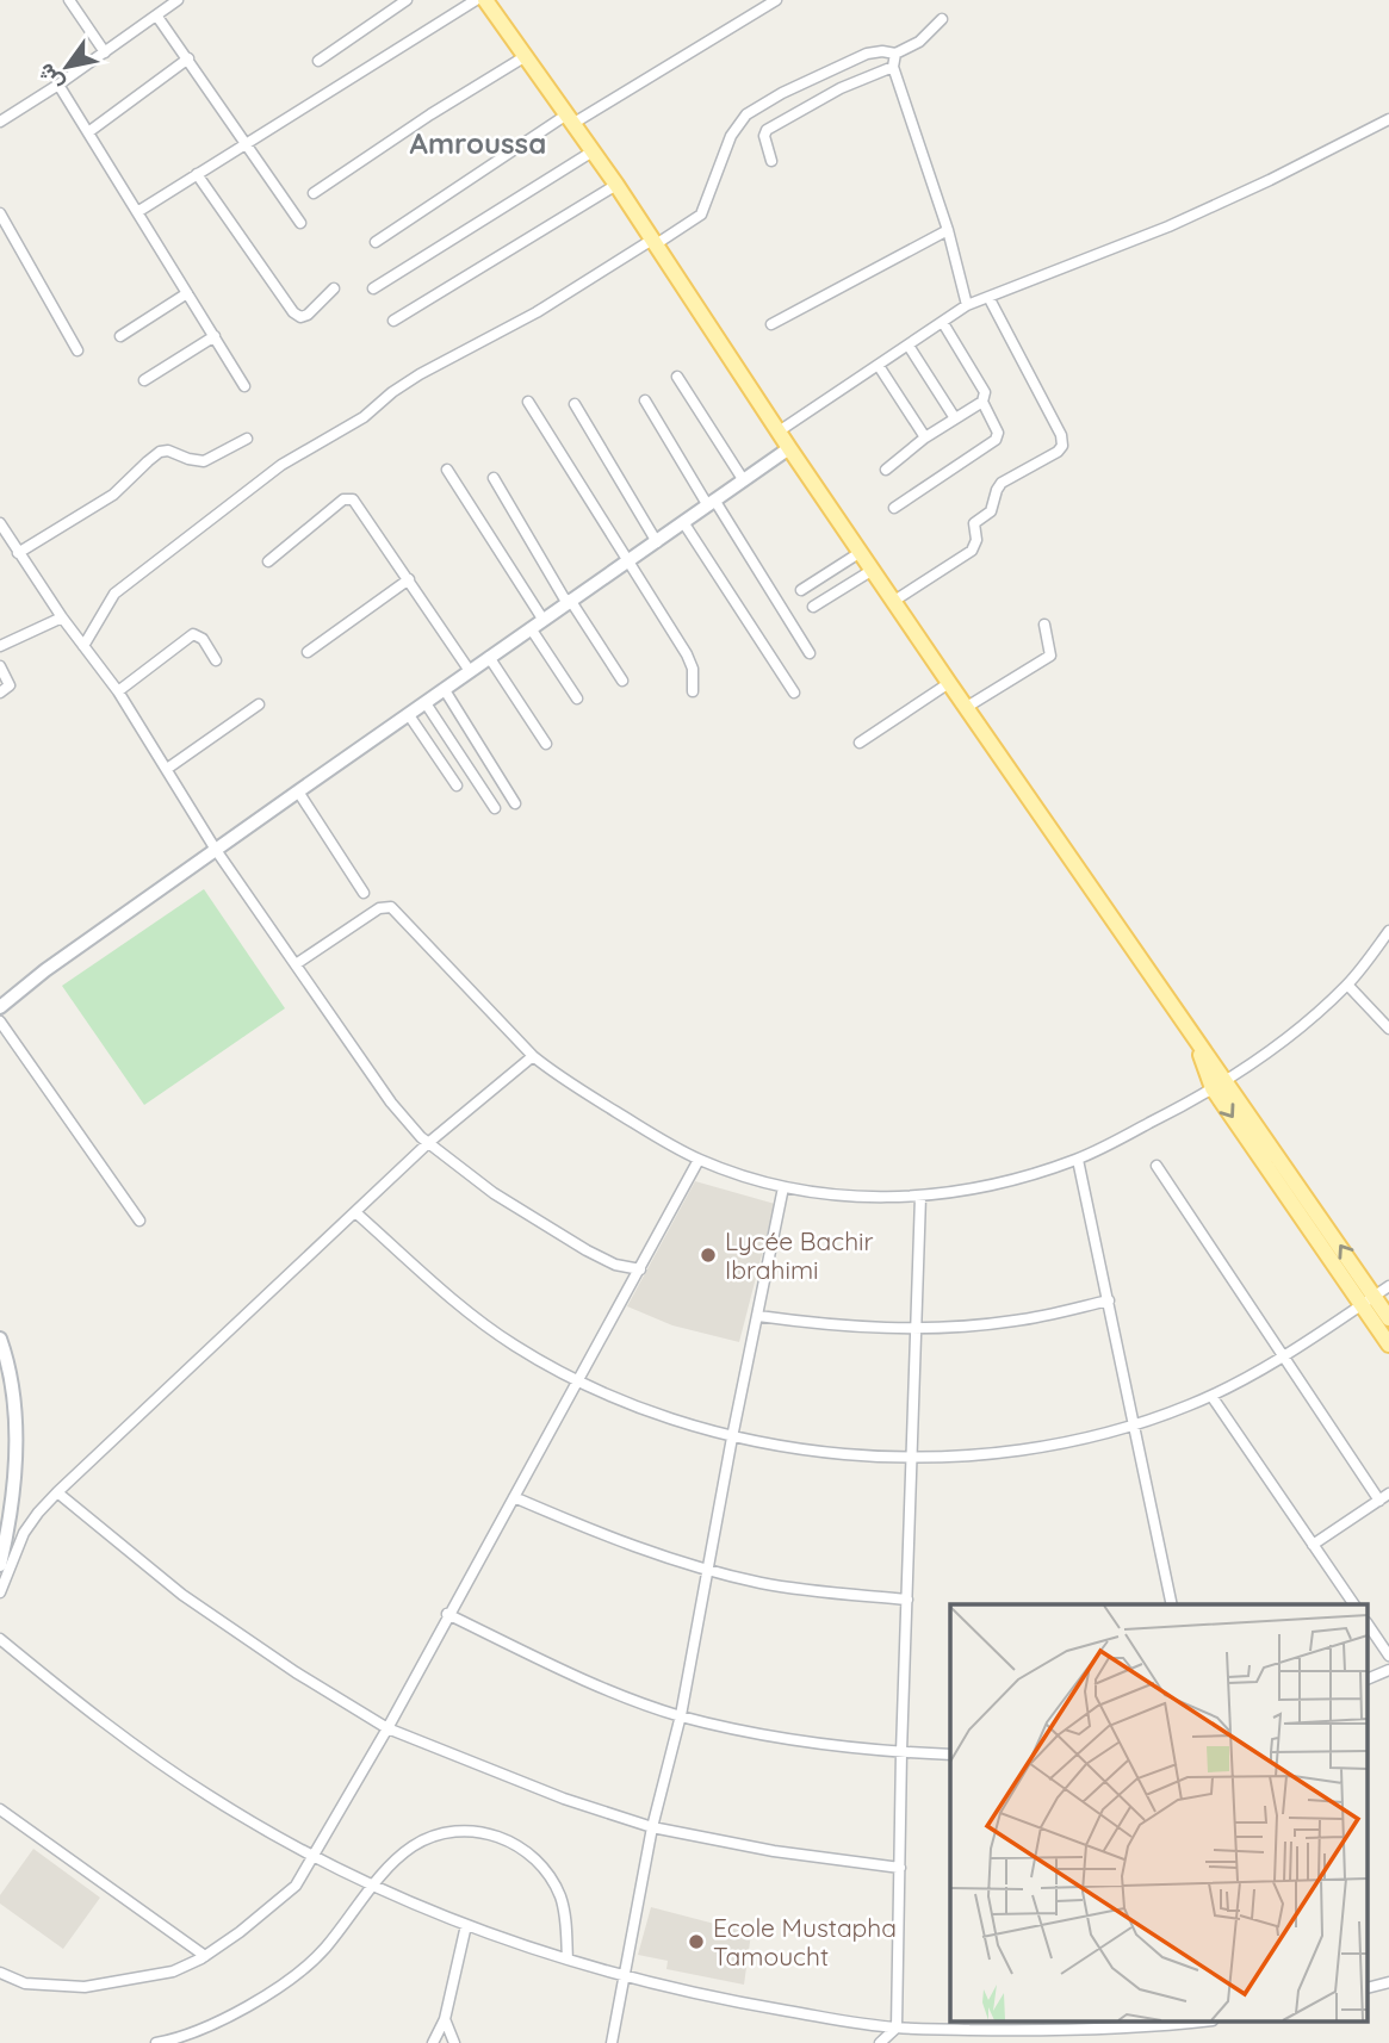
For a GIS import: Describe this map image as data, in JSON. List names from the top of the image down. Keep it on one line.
{"districts":["Amroussa"],"places":["Lycée Bachir Ibrahimi","Ecole Mustapha Tamoucht"],"north":"bottom left"}
